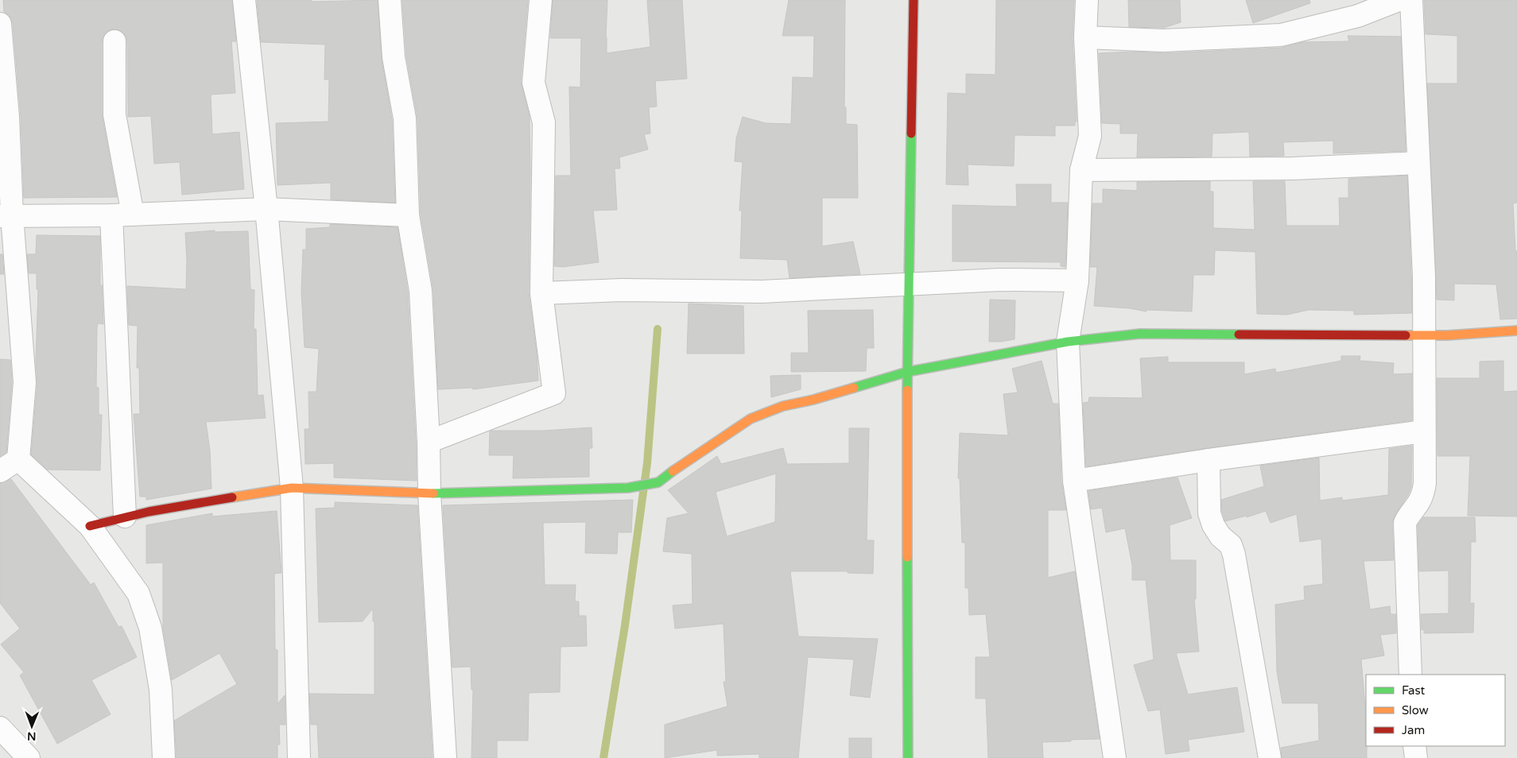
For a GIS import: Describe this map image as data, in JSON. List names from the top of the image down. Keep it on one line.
{"legend":["Fast","Slow","Jam"],"north":"bottom"}
